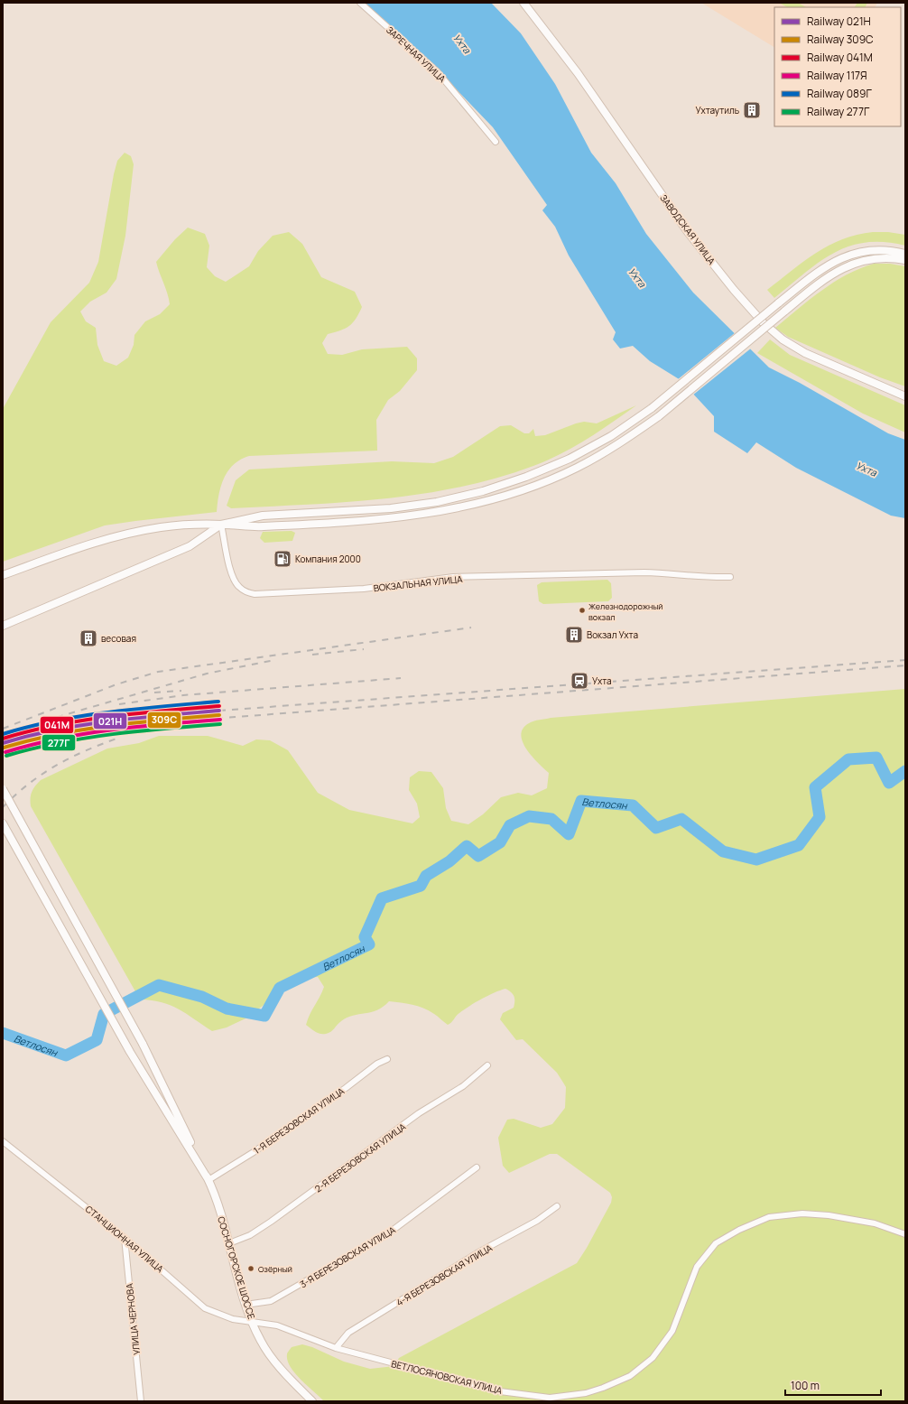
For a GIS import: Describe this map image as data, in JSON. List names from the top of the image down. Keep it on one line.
{"streets":{"street":["ЗАРЕЧНАЯ УЛИЦА","ЗАВОДСКАЯ УЛИЦА","ВОКЗАЛЬНАЯ УЛИЦА","1-Я БЕРЕЗОВСКАЯ УЛИЦА","2-Я БЕРЕЗОВСКАЯ УЛИЦА","СТАНЦИОННАЯ УЛИЦА","3-Я БЕРЕЗОВСКАЯ УЛИЦА","СОСНОГОРСКОЕ ШОССЕ","4-Я БЕРЕЗОВСКАЯ УЛИЦА","УЛИЦА ЧЕРНОВА","ВЕТЛОСЯНОВСКАЯ УЛИЦА"]},"crossings":[["1-Я БЕРЕЗОВСКАЯ УЛИЦА","СОСНОГОРСКОЕ ШОССЕ"],["2-Я БЕРЕЗОВСКАЯ УЛИЦА","СОСНОГОРСКОЕ ШОССЕ"],["СТАНЦИОННАЯ УЛИЦА","СОСНОГОРСКОЕ ШОССЕ"],["СТАНЦИОННАЯ УЛИЦА","УЛИЦА ЧЕРНОВА"],["СТАНЦИОННАЯ УЛИЦА","ВЕТЛОСЯНОВСКАЯ УЛИЦА"],["3-Я БЕРЕЗОВСКАЯ УЛИЦА","СОСНОГОРСКОЕ ШОССЕ"],["СОСНОГОРСКОЕ ШОССЕ","ВЕТЛОСЯНОВСКАЯ УЛИЦА"],["4-Я БЕРЕЗОВСКАЯ УЛИЦА","ВЕТЛОСЯНОВСКАЯ УЛИЦА"]],"water":["Ухта","Ветлосян"],"places":{"building":["Ухтаутиль","Вокзал Ухта","весовая"],"fuel station":["Компания 2000"],"other":["Железнодорожный вокзал","Озёрный"],"station":["Ухта"]},"lines":["rail line 089Г","rail line 041М","rail line 021Н","rail line 309С","rail line 117Я","rail line 277Г"],"legend":["Railway 021Н","Railway 309С","Railway 041М","Railway 117Я","Railway 089Г","Railway 277Г"],"scale_bar":"100 m"}
